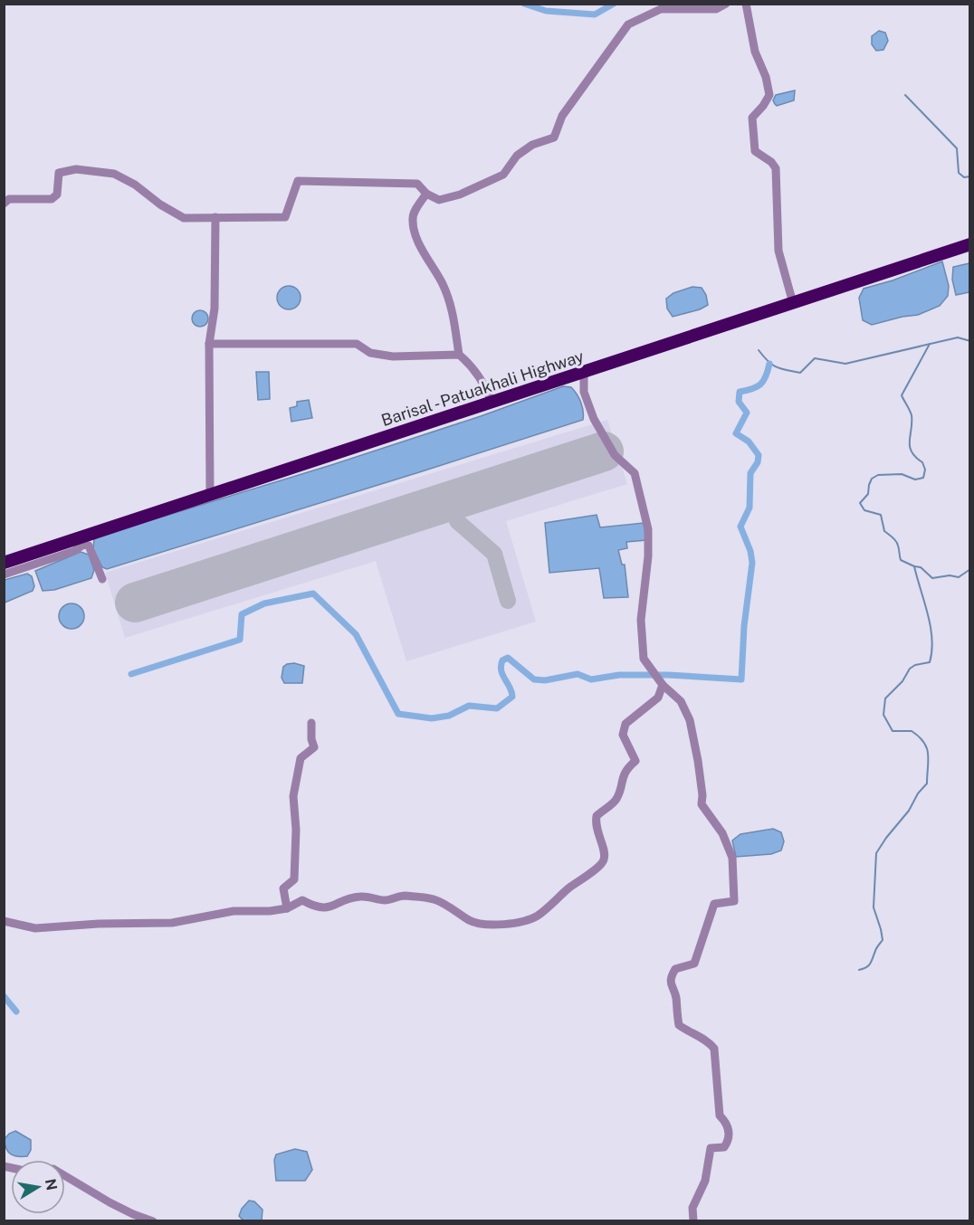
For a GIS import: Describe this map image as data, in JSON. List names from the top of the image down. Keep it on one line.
{"streets":{"highway":["Barisal - Patuakhali Highway"]},"north":"right"}
